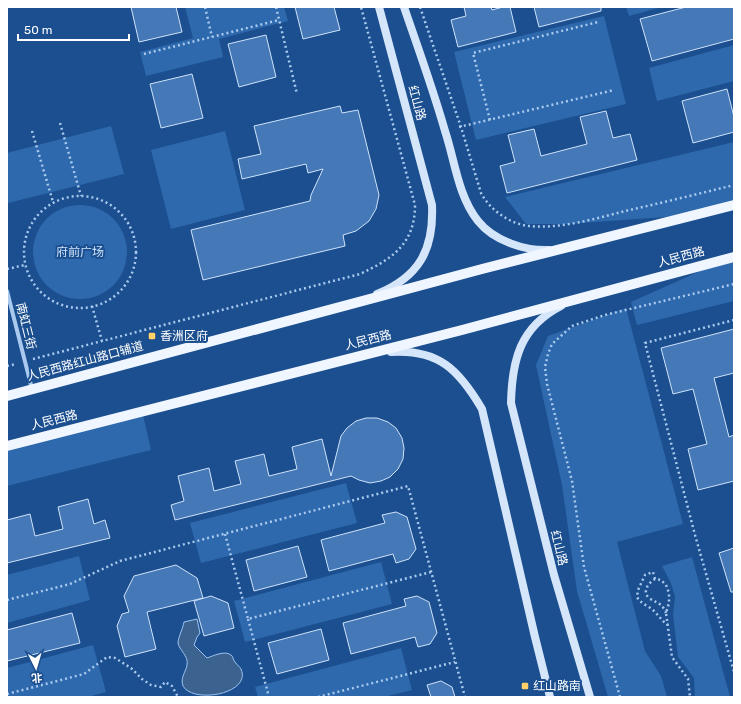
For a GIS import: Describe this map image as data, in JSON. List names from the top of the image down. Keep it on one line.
{"streets":{"main road":["红山路","人民西路","人民西路红山路口辅道"],"street":["南虹三街"]},"crossings":[["红山路","人民西路"],["红山路","人民西路红山路口辅道"],["南虹三街","人民西路红山路口辅道"]],"parks":["府前广场"],"places":{"transit":["香洲区府","红山路南"]},"scale_bar":"50 m","north":"bottom"}
